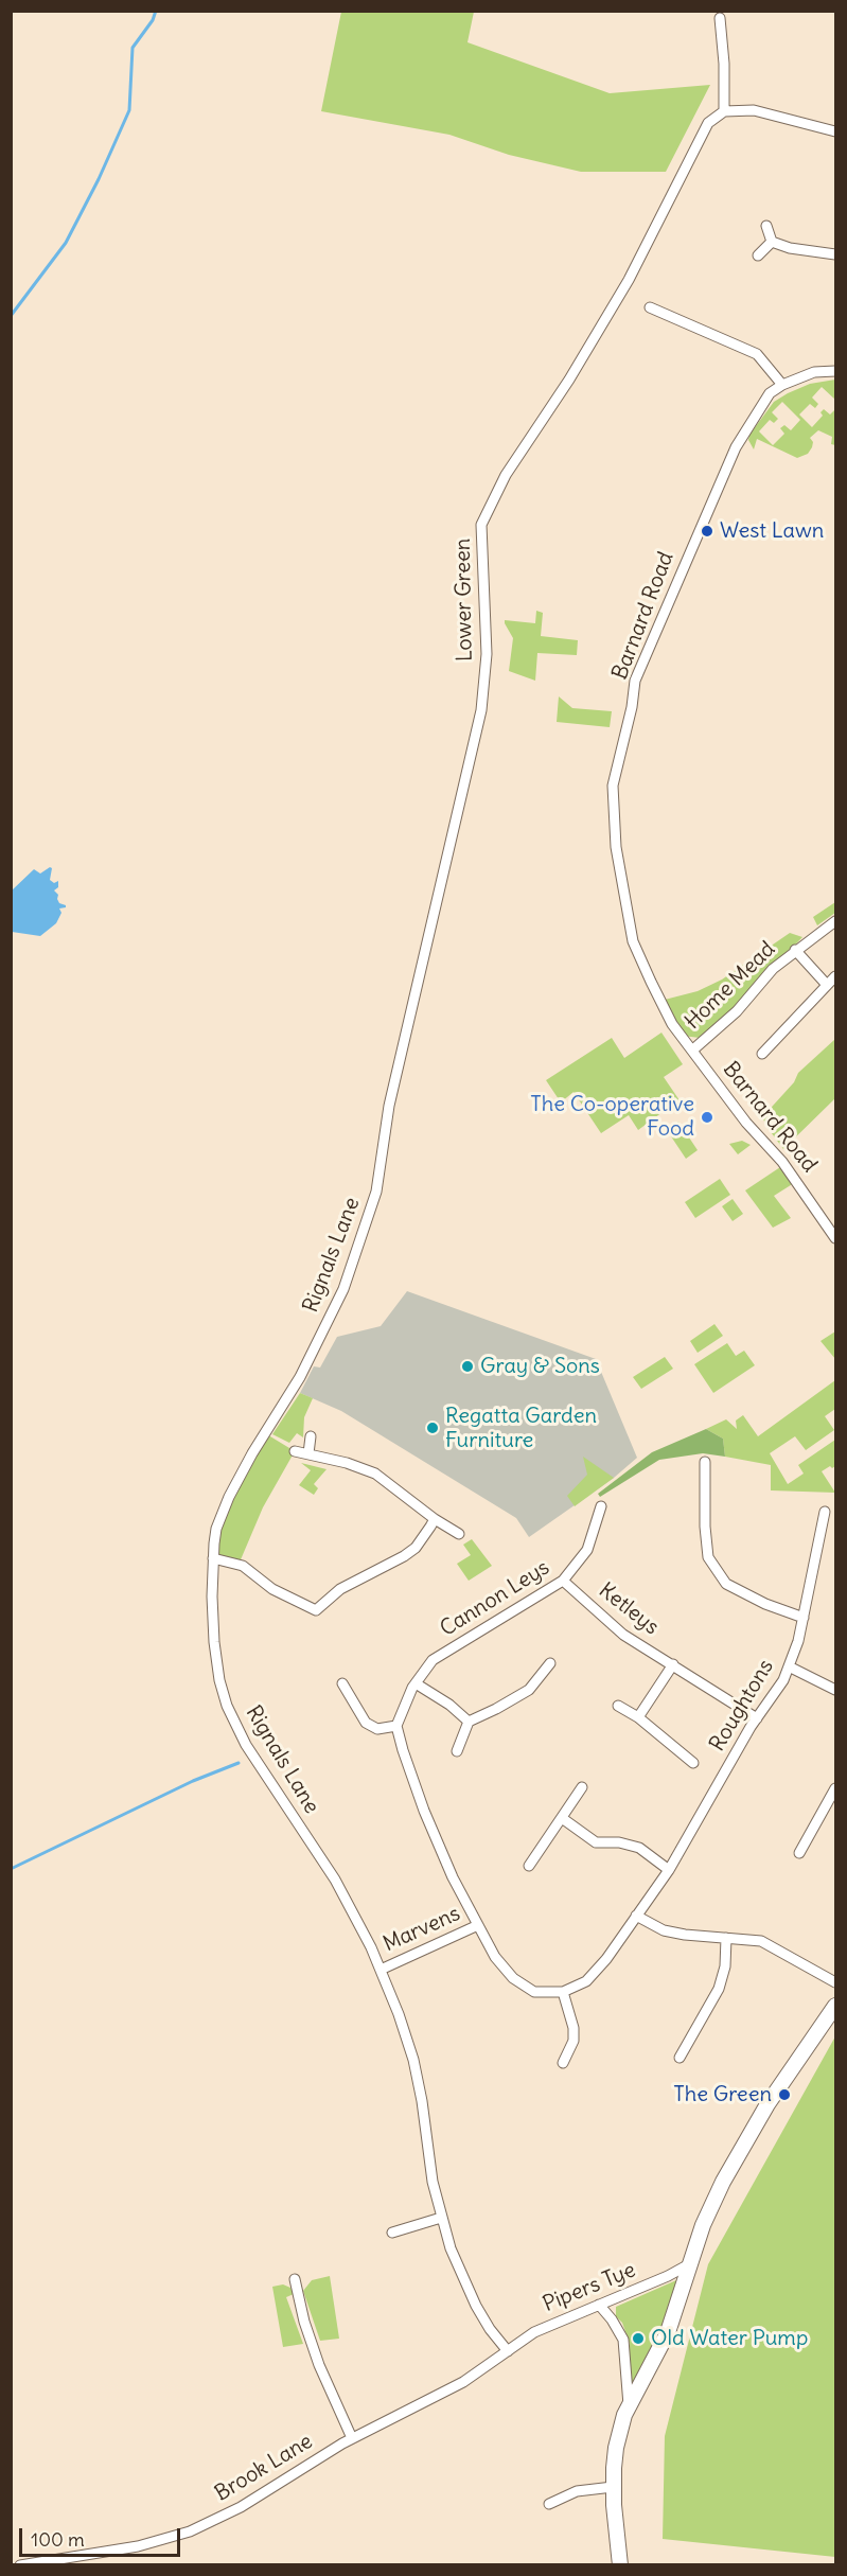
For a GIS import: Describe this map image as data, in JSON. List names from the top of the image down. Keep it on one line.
{"streets":{"street":["Lower Green","Barnard Road","Home Mead","Rignals Lane","Cannon Leys","Ketleys","Roughtons","Marvens","Pipers Tye","Brook Lane"]},"crossings":[["Lower Green","Rignals Lane"],["Barnard Road","Home Mead"],["Rignals Lane","Marvens"],["Rignals Lane","Pipers Tye"],["Rignals Lane","Brook Lane"],["Cannon Leys","Ketleys"],["Ketleys","Roughtons"],["Pipers Tye","Brook Lane"]],"places":["West Lawn","The Co-operative Food","Gray & Sons","Regatta Garden Furniture","The Green","Old Water Pump"],"scale_bar":"100 m"}
